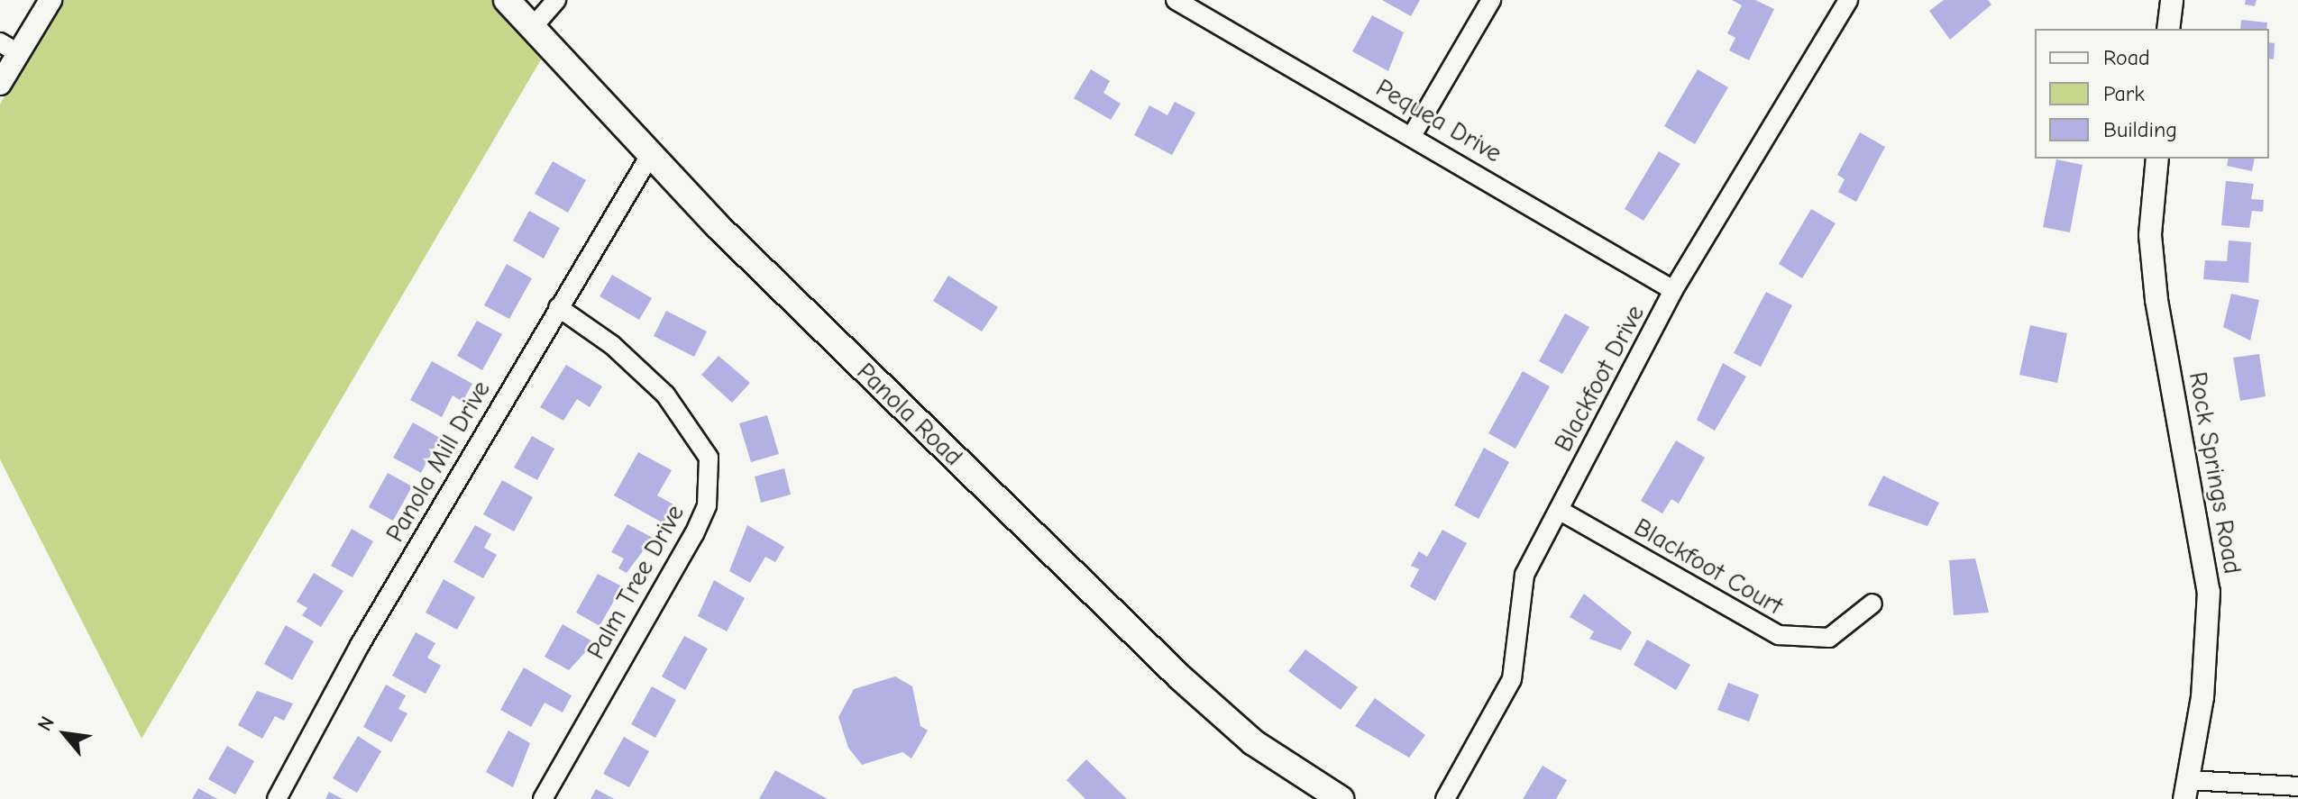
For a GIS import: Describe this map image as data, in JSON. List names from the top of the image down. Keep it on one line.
{"streets":{"main road":["Panola Road"],"street":["Pequea Drive","Blackfoot Drive","Panola Mill Drive","Rock Springs Road","Blackfoot Court","Palm Tree Drive"]},"crossings":[["Pequea Drive","Blackfoot Drive"],["Blackfoot Drive","Blackfoot Court"],["Panola Road","Panola Mill Drive"],["Panola Mill Drive","Palm Tree Drive"]],"legend":["Road","Park","Building"],"north":"top left"}
